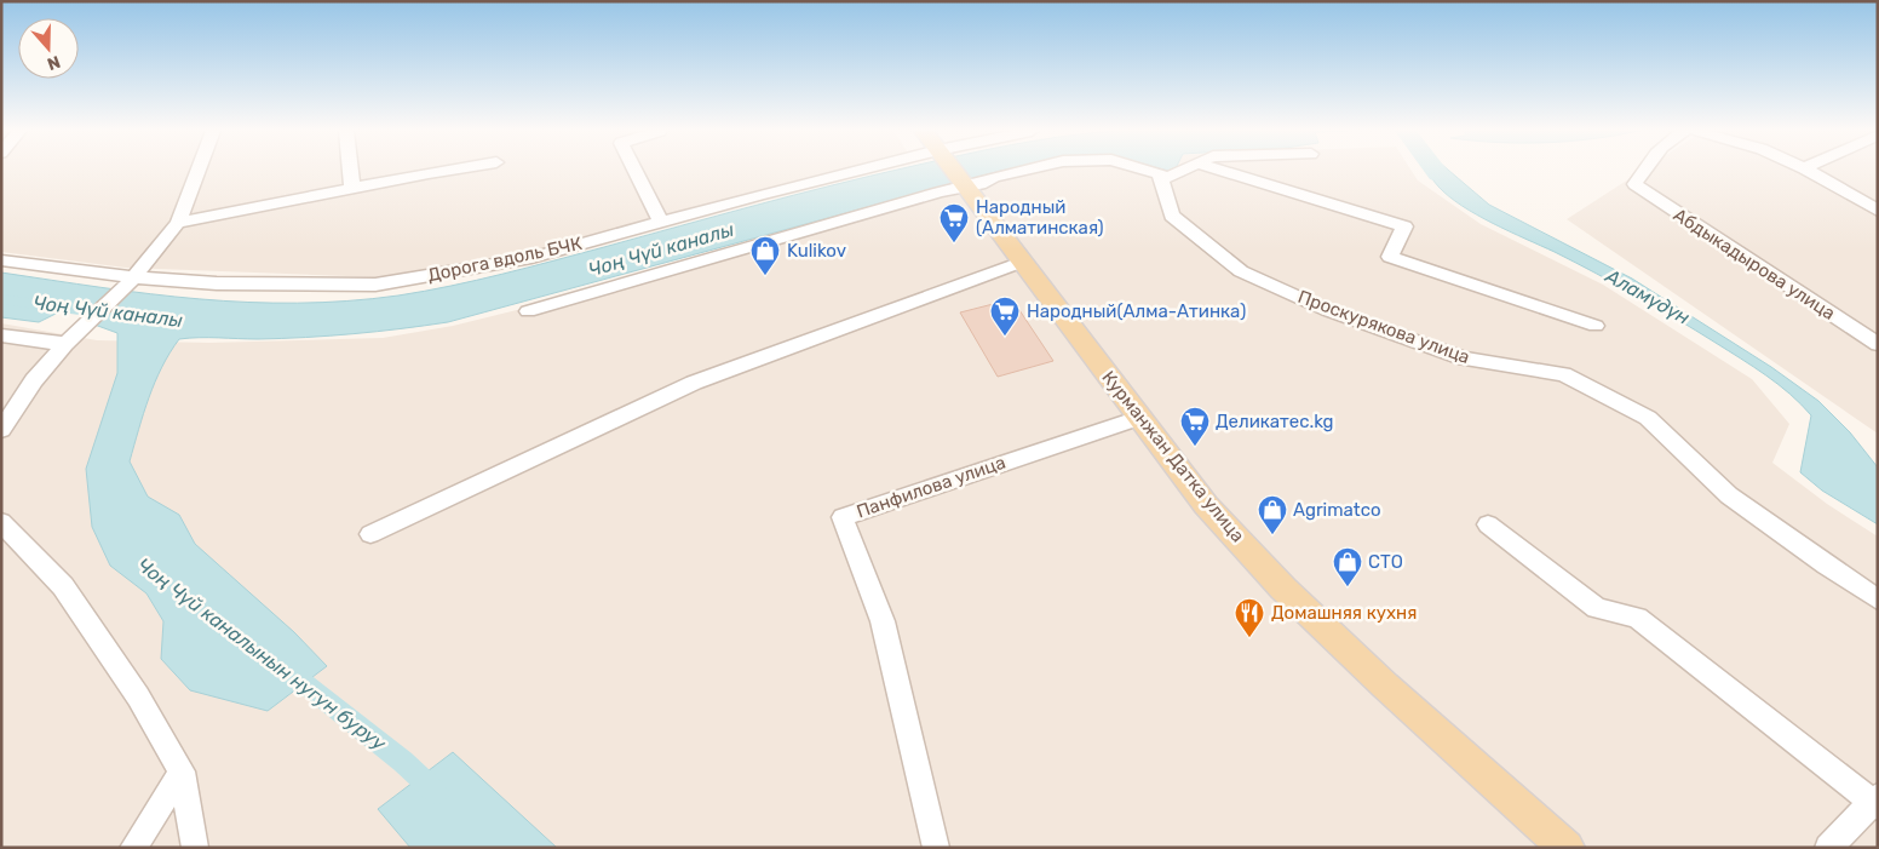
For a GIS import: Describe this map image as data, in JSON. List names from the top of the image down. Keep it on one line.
{"streets":{"main road":["Курманжан Датка улица"],"street":["Дорога вдоль БЧК","Абдыкадырова улица","Проскурякова улица","Панфилова улица"]},"crossings":[["Курманжан Датка улица","Панфилова улица"]],"water":["Чоң Чүй каналы","Аламүдүн","Чоң Чүй каналынын нугун буруу"],"places":{"supermarket":["Народный (Алматинская)","Народный(Алма-Атинка)","Деликатес.kg"],"shop":["Kulikov","Agrimatco","СТО"],"restaurant":["Домашняя кухня"]},"north":"bottom"}
